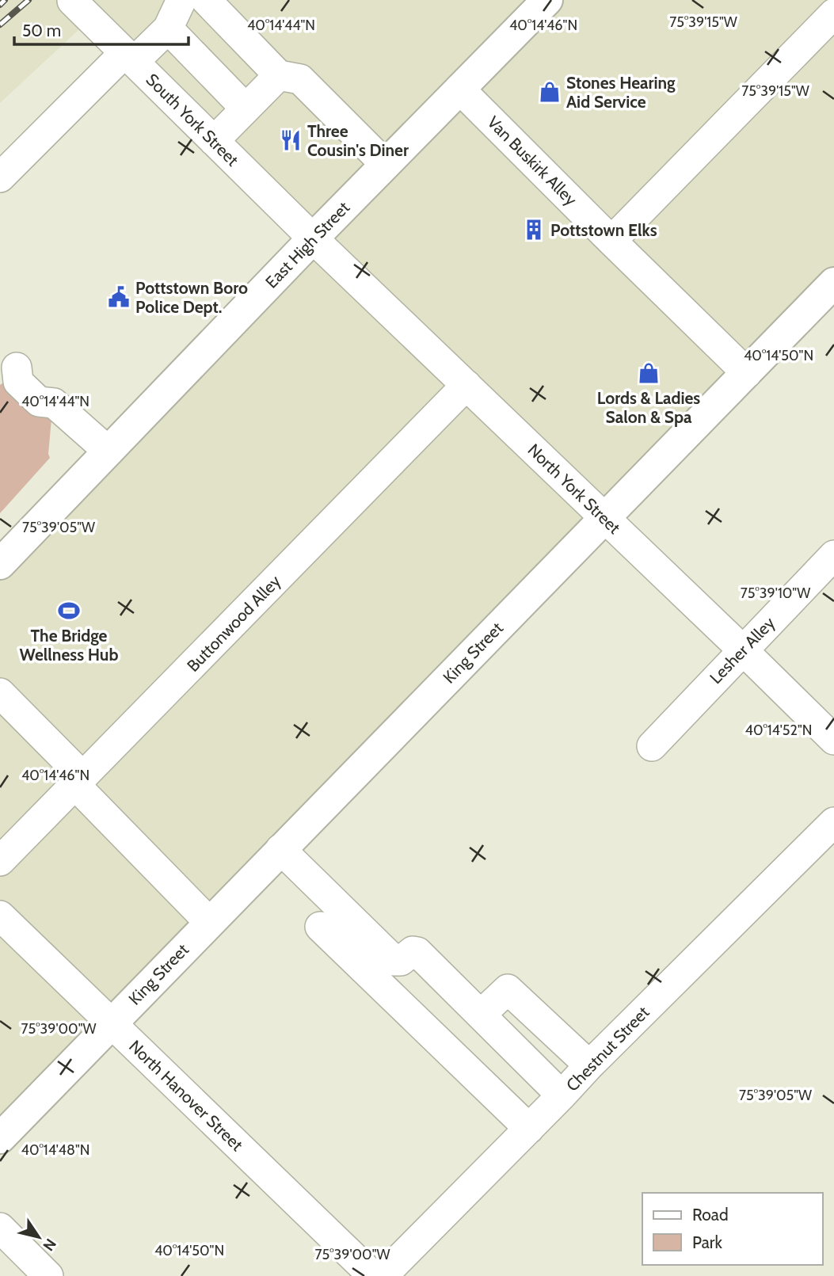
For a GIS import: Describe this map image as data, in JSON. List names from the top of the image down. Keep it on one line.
{"streets":{"main road":["East High Street","King Street"],"street":["South York Street","Van Buskirk Alley","North York Street","Buttonwood Alley","Lesher Alley","Chestnut Street","North Hanover Street"]},"crossings":[["South York Street","East High Street"],["South York Street","North York Street"],["Van Buskirk Alley","East High Street"],["Van Buskirk Alley","King Street"],["East High Street","North York Street"],["North York Street","Buttonwood Alley"],["North York Street","Lesher Alley"],["North York Street","King Street"],["King Street","North Hanover Street"]],"places":{"shop":["Stones Hearing Aid Service","Lords & Ladies Salon & Spa"],"restaurant":["Three Cousin's Diner"],"building":["Pottstown Elks"],"public building":["Pottstown Boro Police Dept."],"sports":["The Bridge Wellness Hub"]},"legend":["Road","Park"],"scale_bar":"50 m","north":"bottom right","coordinates":["75°39'15\"W","40°14'44\"N","40°14'46\"N","40°14'50\"N","75°39'05\"W","75°39'10\"W","40°14'52\"N","75°39'00\"W","40°14'48\"N"]}
